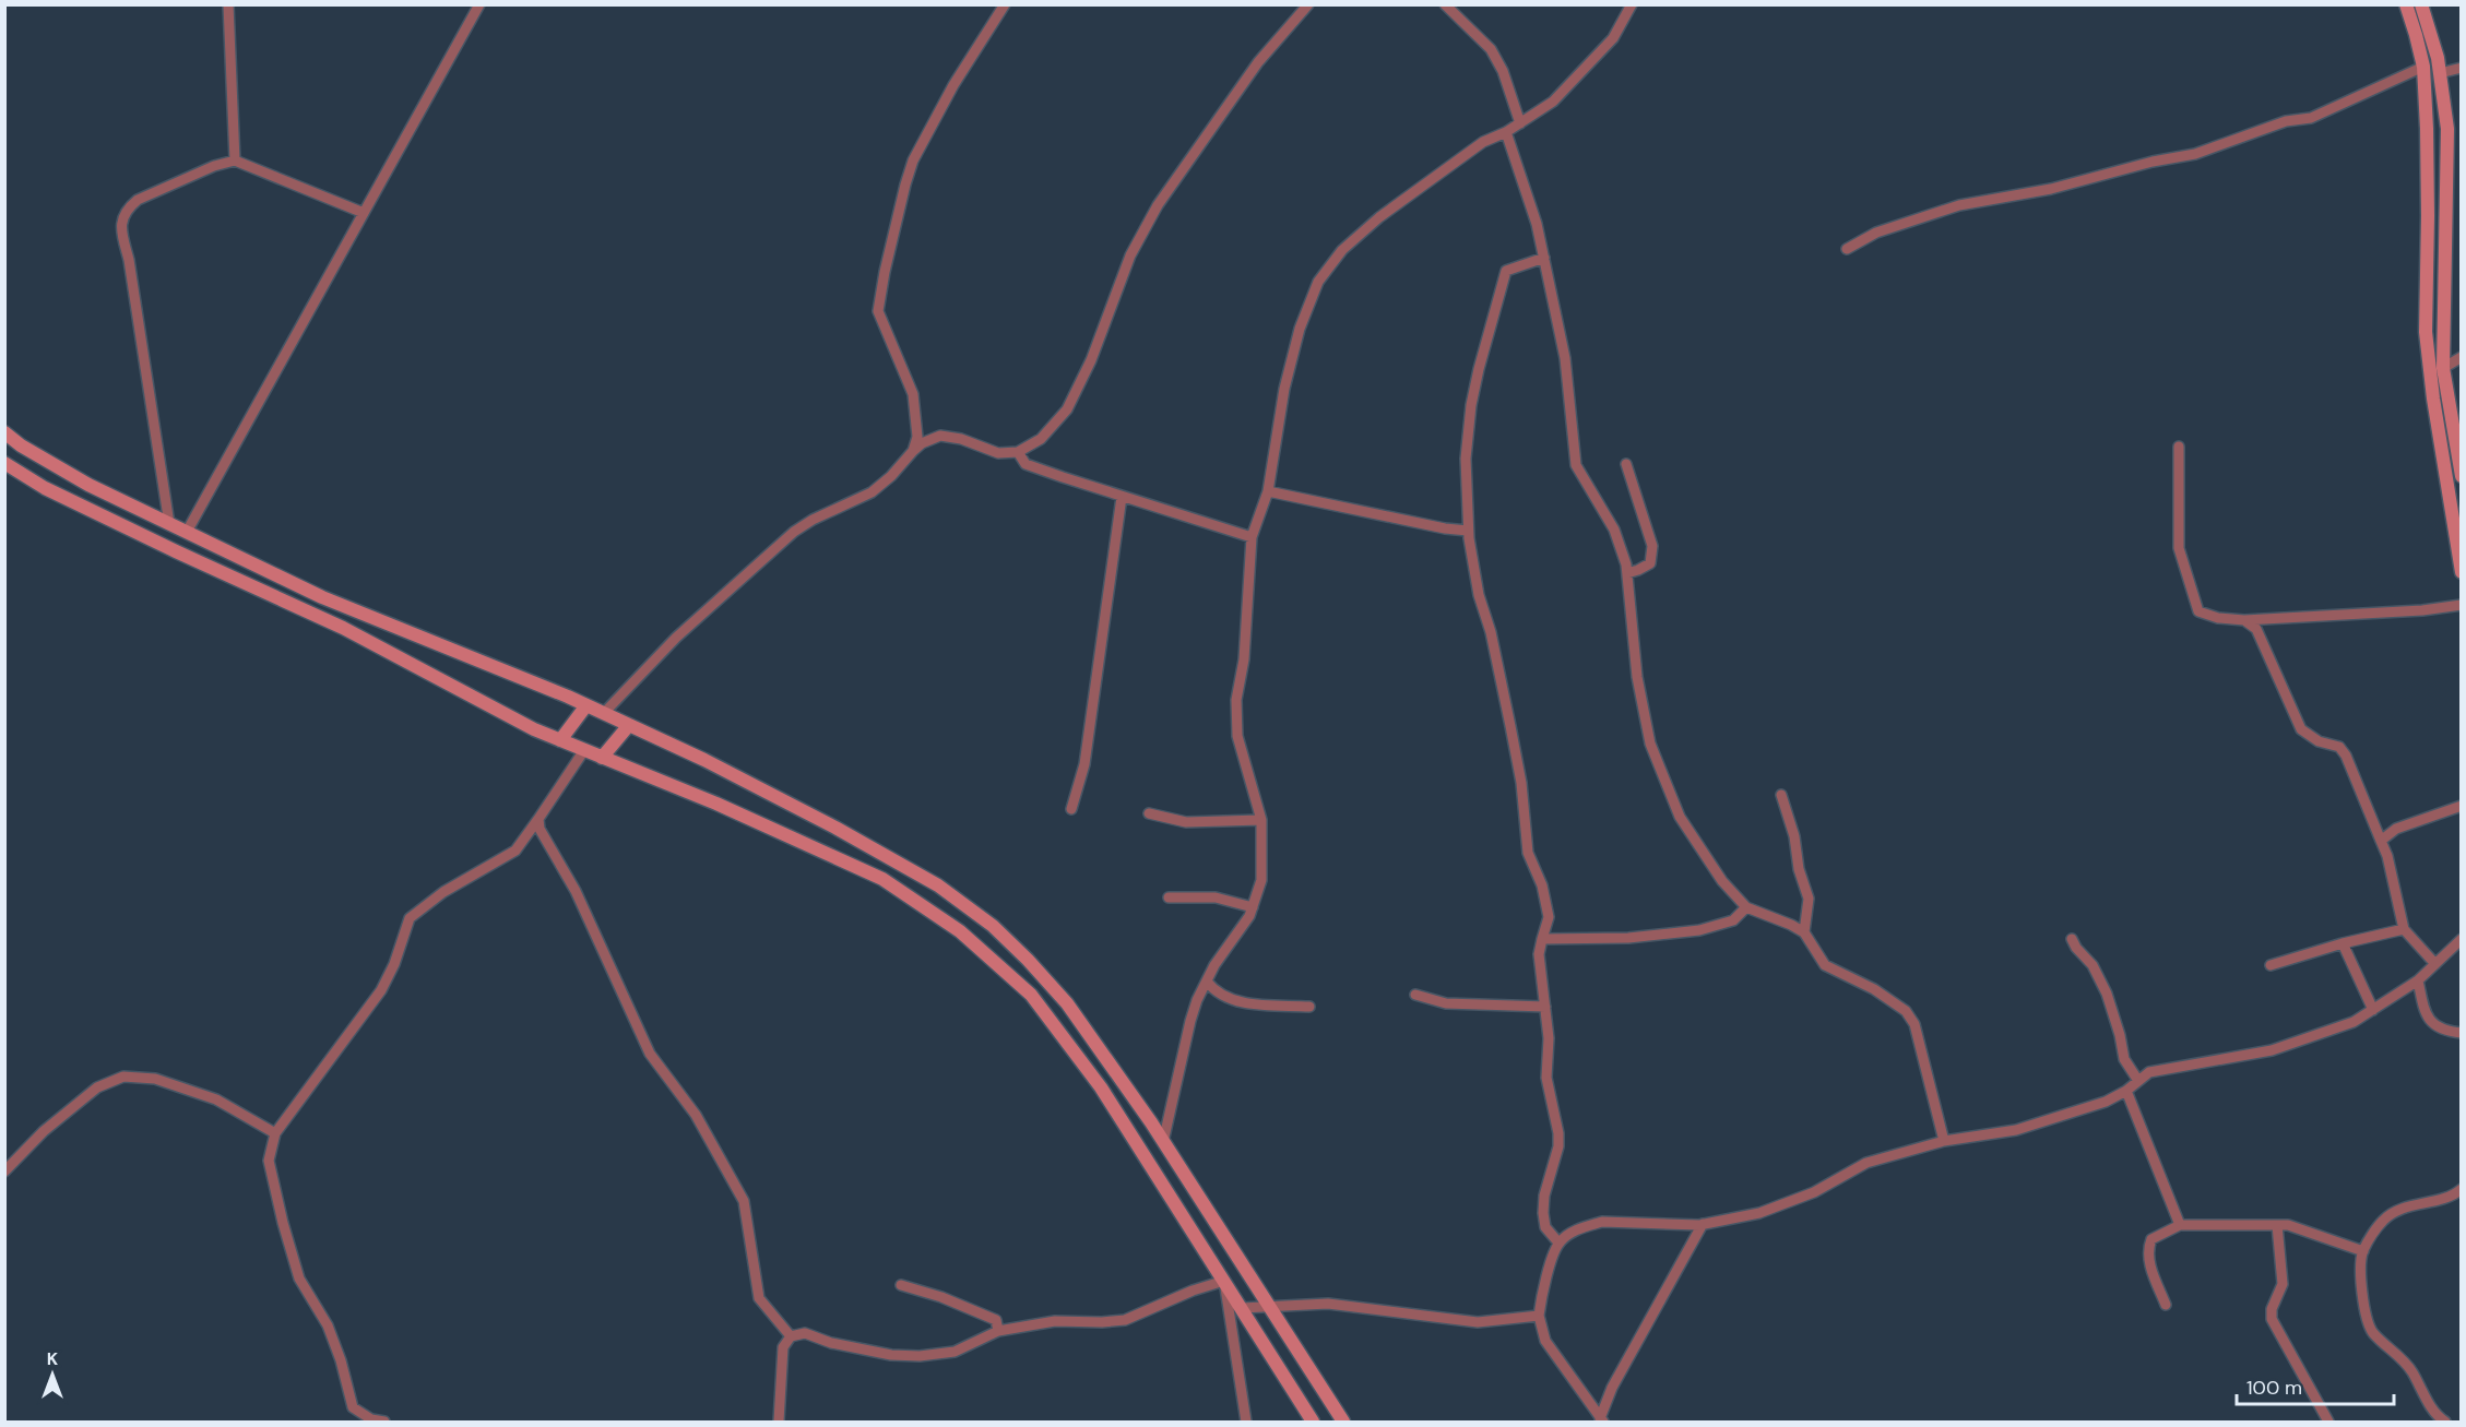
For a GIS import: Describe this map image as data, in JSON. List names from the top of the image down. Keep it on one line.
{"scale_bar":"100 m","north":"top"}
